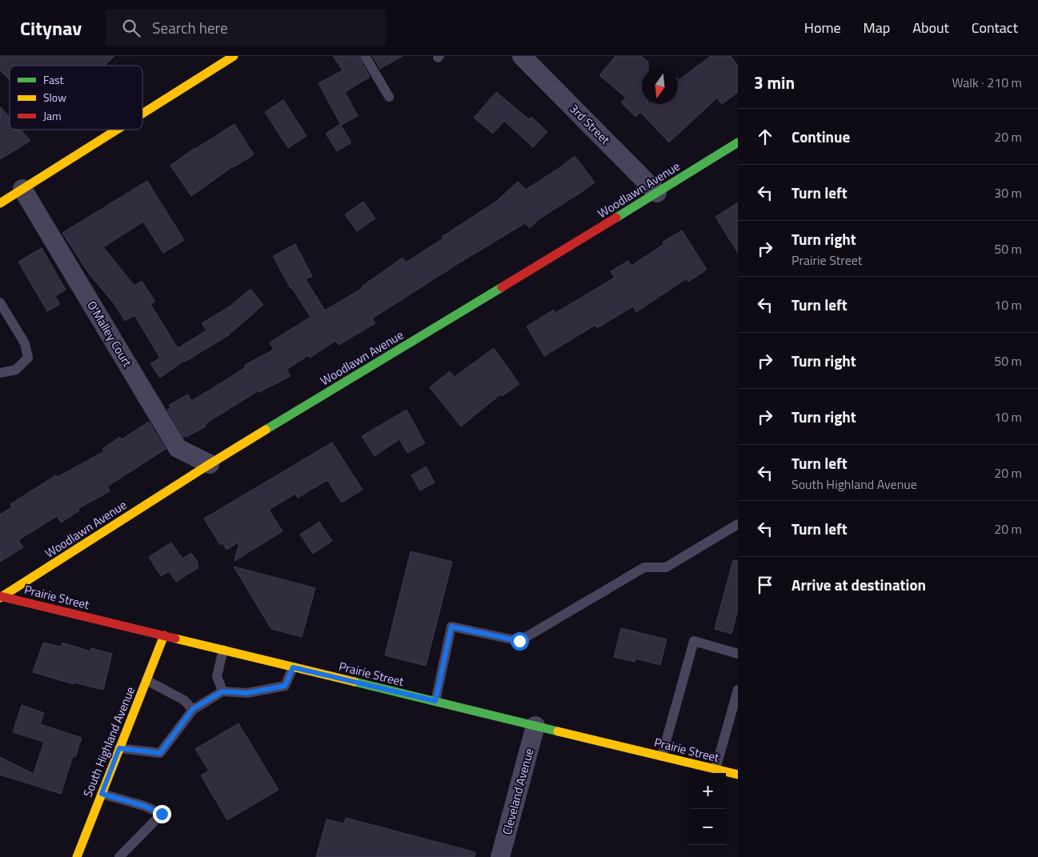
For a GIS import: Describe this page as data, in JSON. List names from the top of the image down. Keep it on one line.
{"streets":{"street":["3rd Street","Woodlawn Avenue","O'Malley Court","Prairie Street","South Highland Avenue","Cleveland Avenue"]},"crossings":[["3rd Street","Woodlawn Avenue"],["Woodlawn Avenue","O'Malley Court"],["Woodlawn Avenue","Prairie Street"],["Prairie Street","South Highland Avenue"],["Prairie Street","Cleveland Avenue"]],"legend":["Fast","Slow","Jam"],"north":"bottom","page":{"header":"Citynav","search":"Search here","nav":["Home","Map","About","Contact"],"heading":["3 min","Walk · 210 m"],"list":[["Continue","20 m"],["Turn left","30 m"],["Turn right","Prairie Street","50 m"],["Turn left","10 m"],["Turn right","50 m"],["Turn right","10 m"],["Turn left","South Highland Avenue","20 m"],["Turn left","20 m"],"Arrive at destination"],"map_buttons":["+","−"]}}
